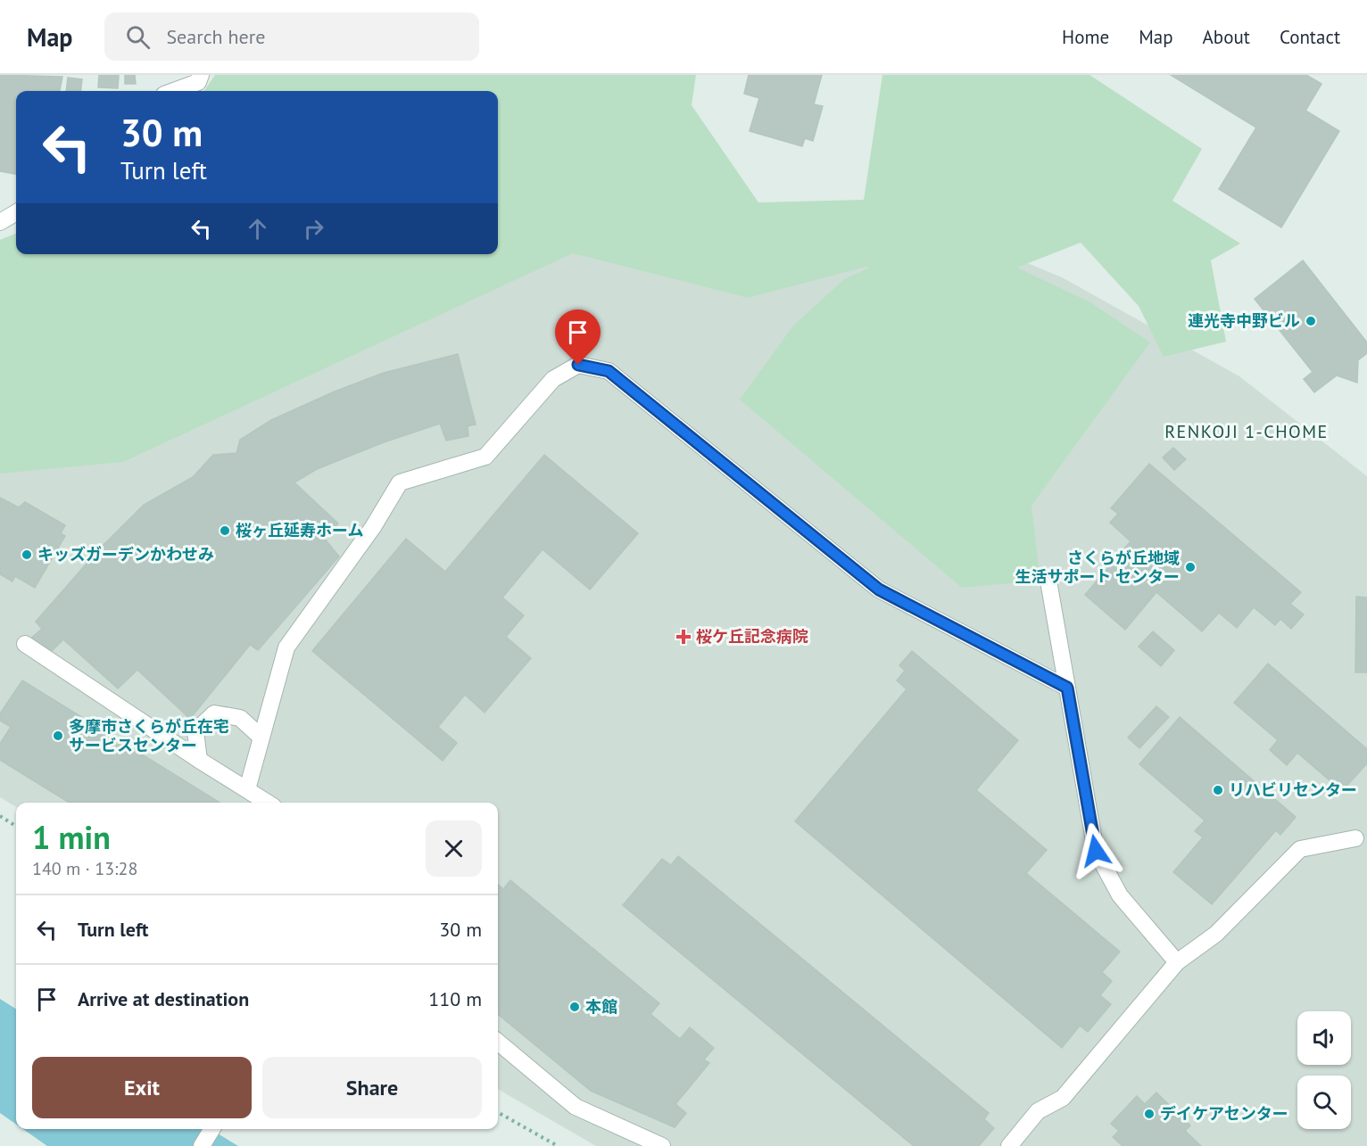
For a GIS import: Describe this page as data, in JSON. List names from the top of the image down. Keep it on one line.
{"districts":["RENKOJI 1-CHOME"],"places":{"other":["連光寺中野ビル","桜ヶ丘延寿ホーム","キッズガーデンかわせみ","さくらが丘地域 生活サポート センター","多摩市さくらが丘在宅 サービスセンター","リハビリセンター","本館","デイケアセンター"],"health":["桜ケ丘記念病院"]},"page":{"header":"Map","search":"Search here","nav":["Home","Map","About","Contact"],"turn":["30 m","Turn left"],"heading":["1 min","140 m · 13:28"],"list":[{"name":"Turn left","value":"30 m"},{"name":"Arrive at destination","value":"110 m"}],"buttons":["Exit","Share"]}}
